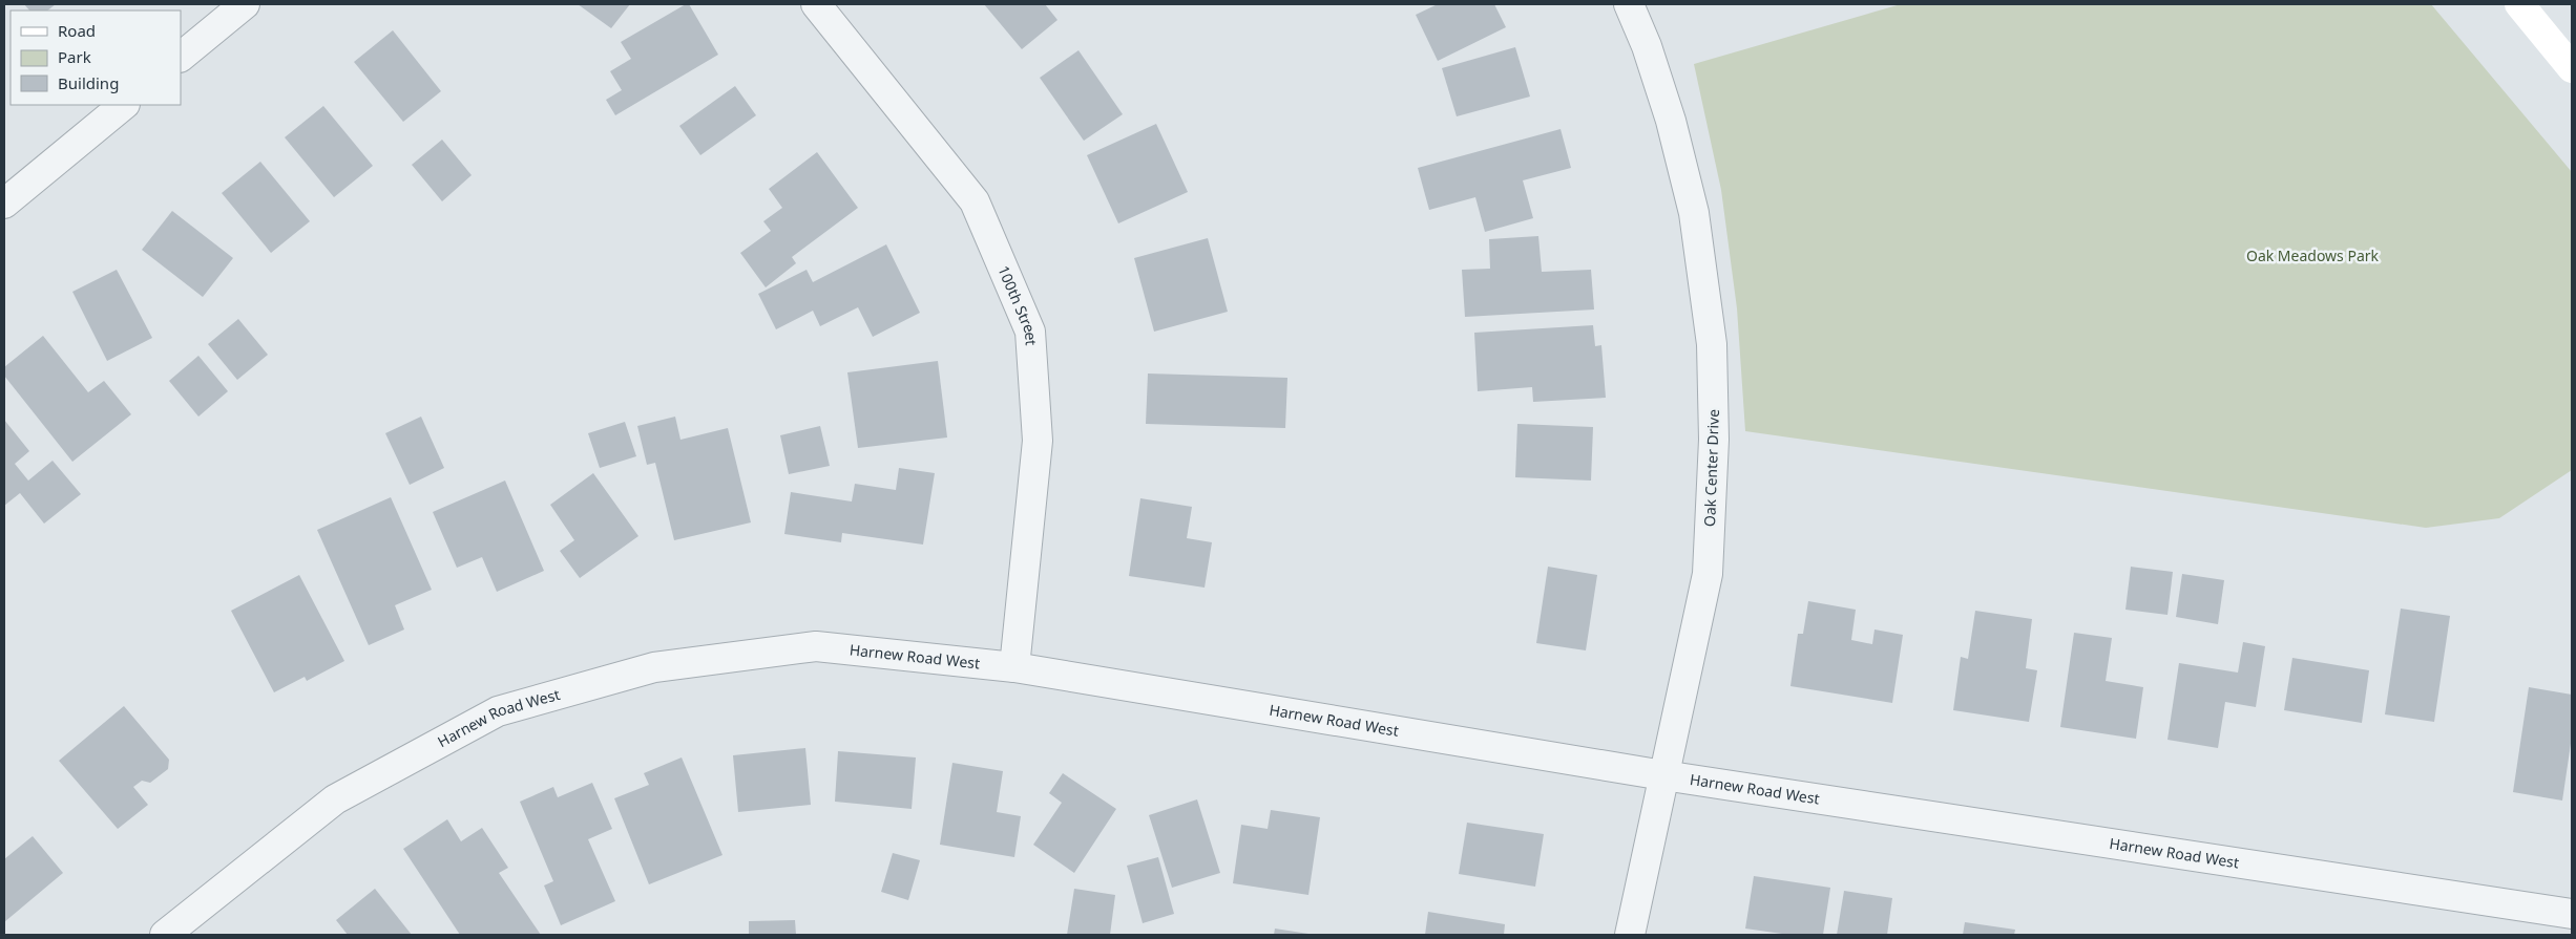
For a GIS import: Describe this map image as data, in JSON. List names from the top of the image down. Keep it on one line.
{"streets":{"street":["100th Street","Oak Center Drive","Harnew Road West"]},"crossings":[["100th Street","Harnew Road West"],["Oak Center Drive","Harnew Road West"]],"parks":["Oak Meadows Park"],"legend":["Road","Park","Building"]}
